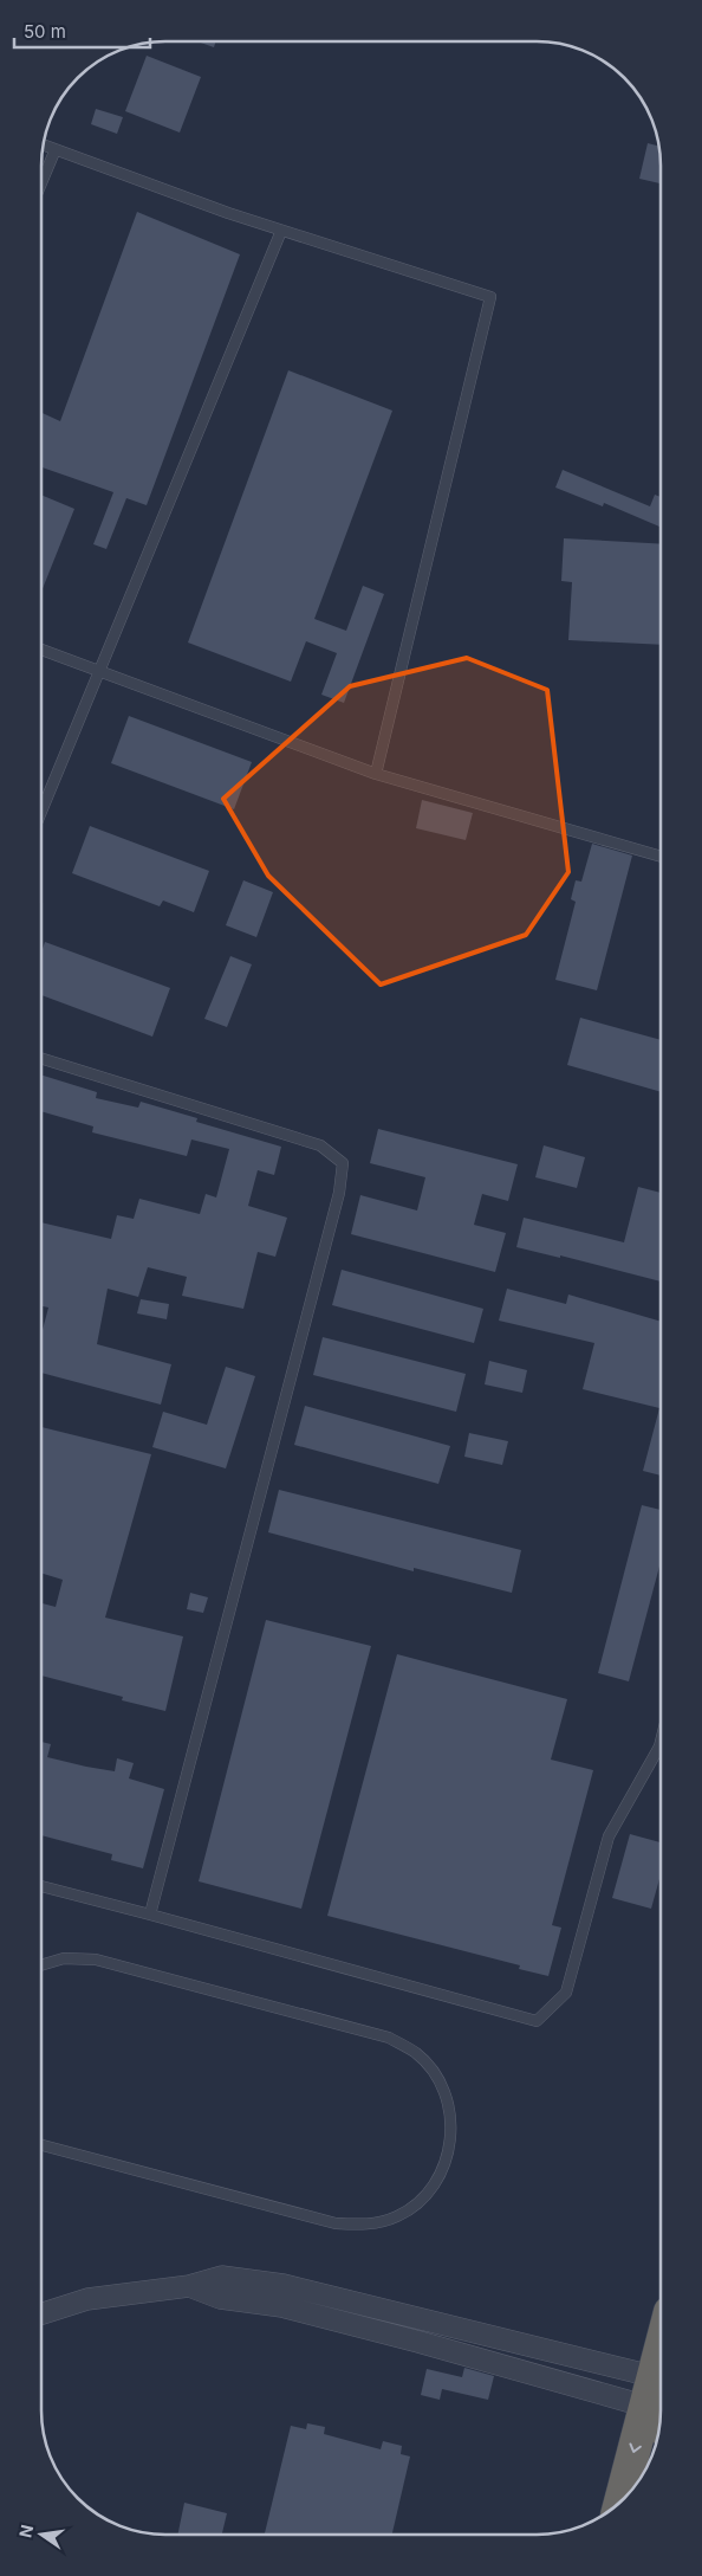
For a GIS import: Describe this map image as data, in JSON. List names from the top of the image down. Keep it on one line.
{"scale_bar":"50 m","north":"left"}
